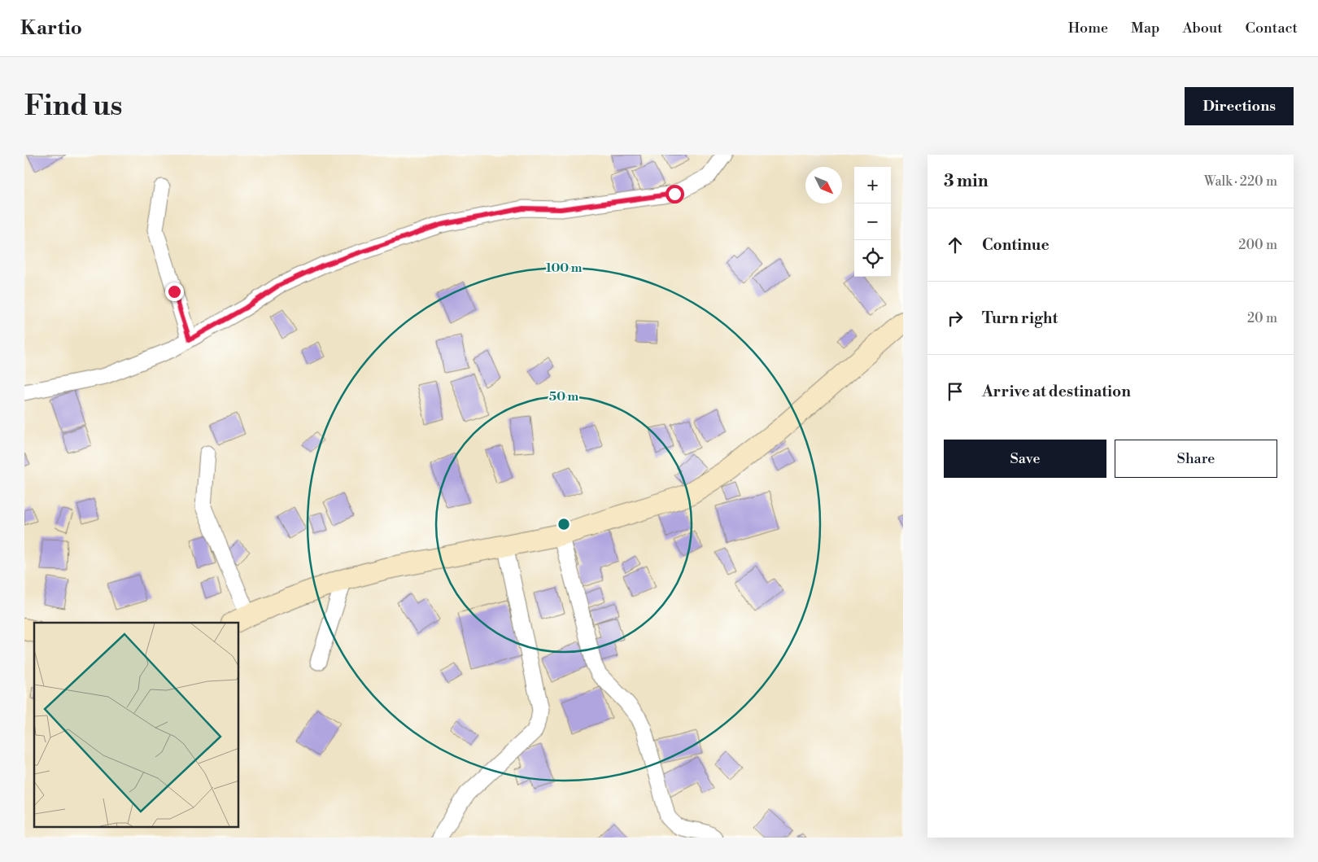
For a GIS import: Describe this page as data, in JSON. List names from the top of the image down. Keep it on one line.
{"north":"bottom right","page":{"header":"Kartio","nav":["Home","Map","About","Contact"],"buttons":["Directions",["Save","Share"]],"title":"Find us","heading":["3 min","Walk · 220 m"],"map_buttons":["+","−"],"list":[["Continue","200 m"],["Turn right","20 m"],"Arrive at destination"]},"rings":["100 m","50 m"]}
